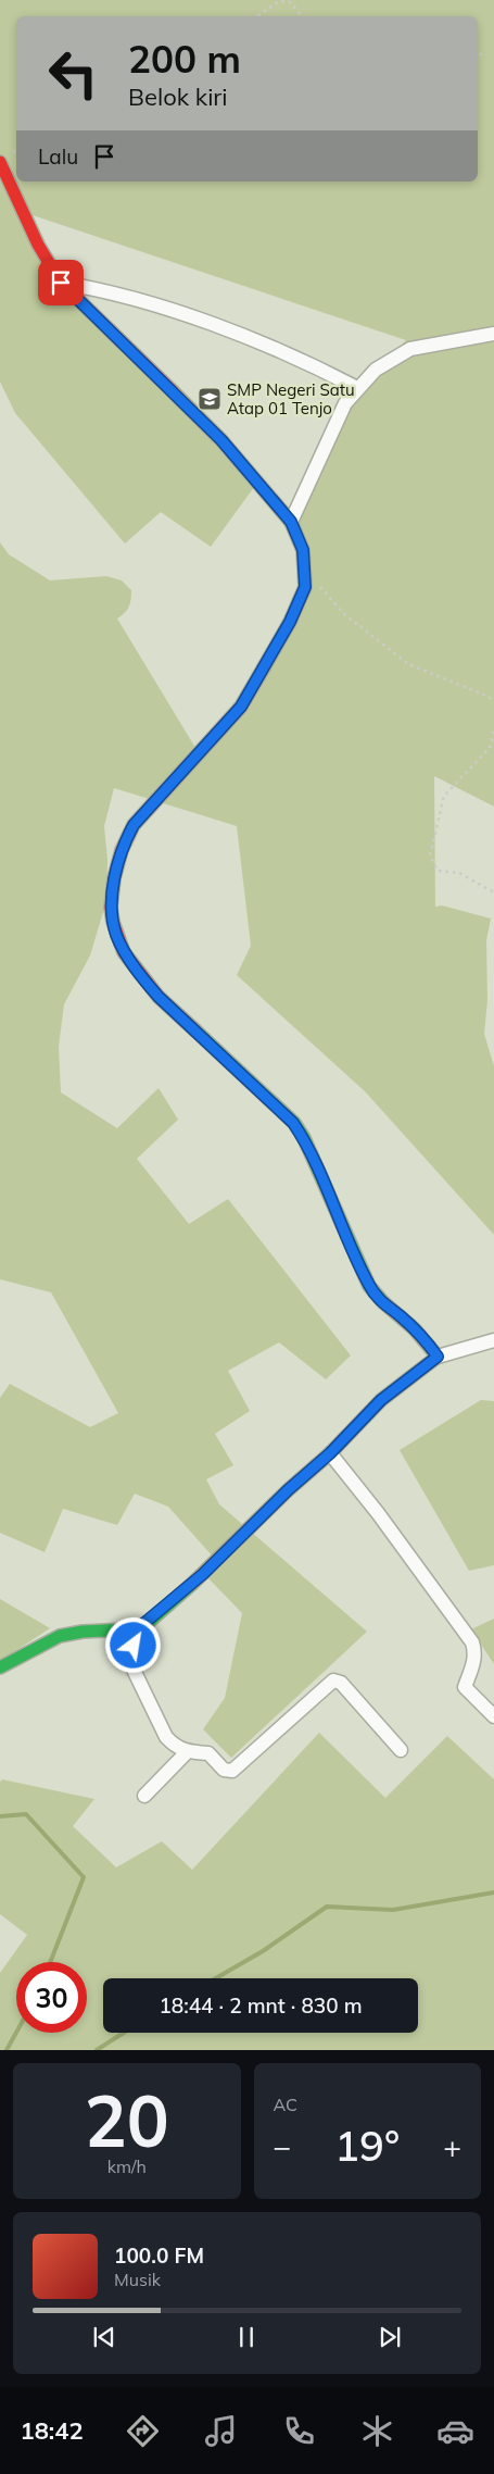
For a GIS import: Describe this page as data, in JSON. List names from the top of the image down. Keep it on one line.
{"places":{"school or university":["SMP Negeri Satu Atap 01 Tenjo"]},"page":{"turn":["200 m","Belok kiri"],"then":"Lalu","limit":"30","trip":"18:44 · 2 mnt · 830 m","tile":[["20","km/h"],"AC"],"heat":["−","19°","+"],"song":["100.0 FM","Musik"],"tabs":"18:42"}}
